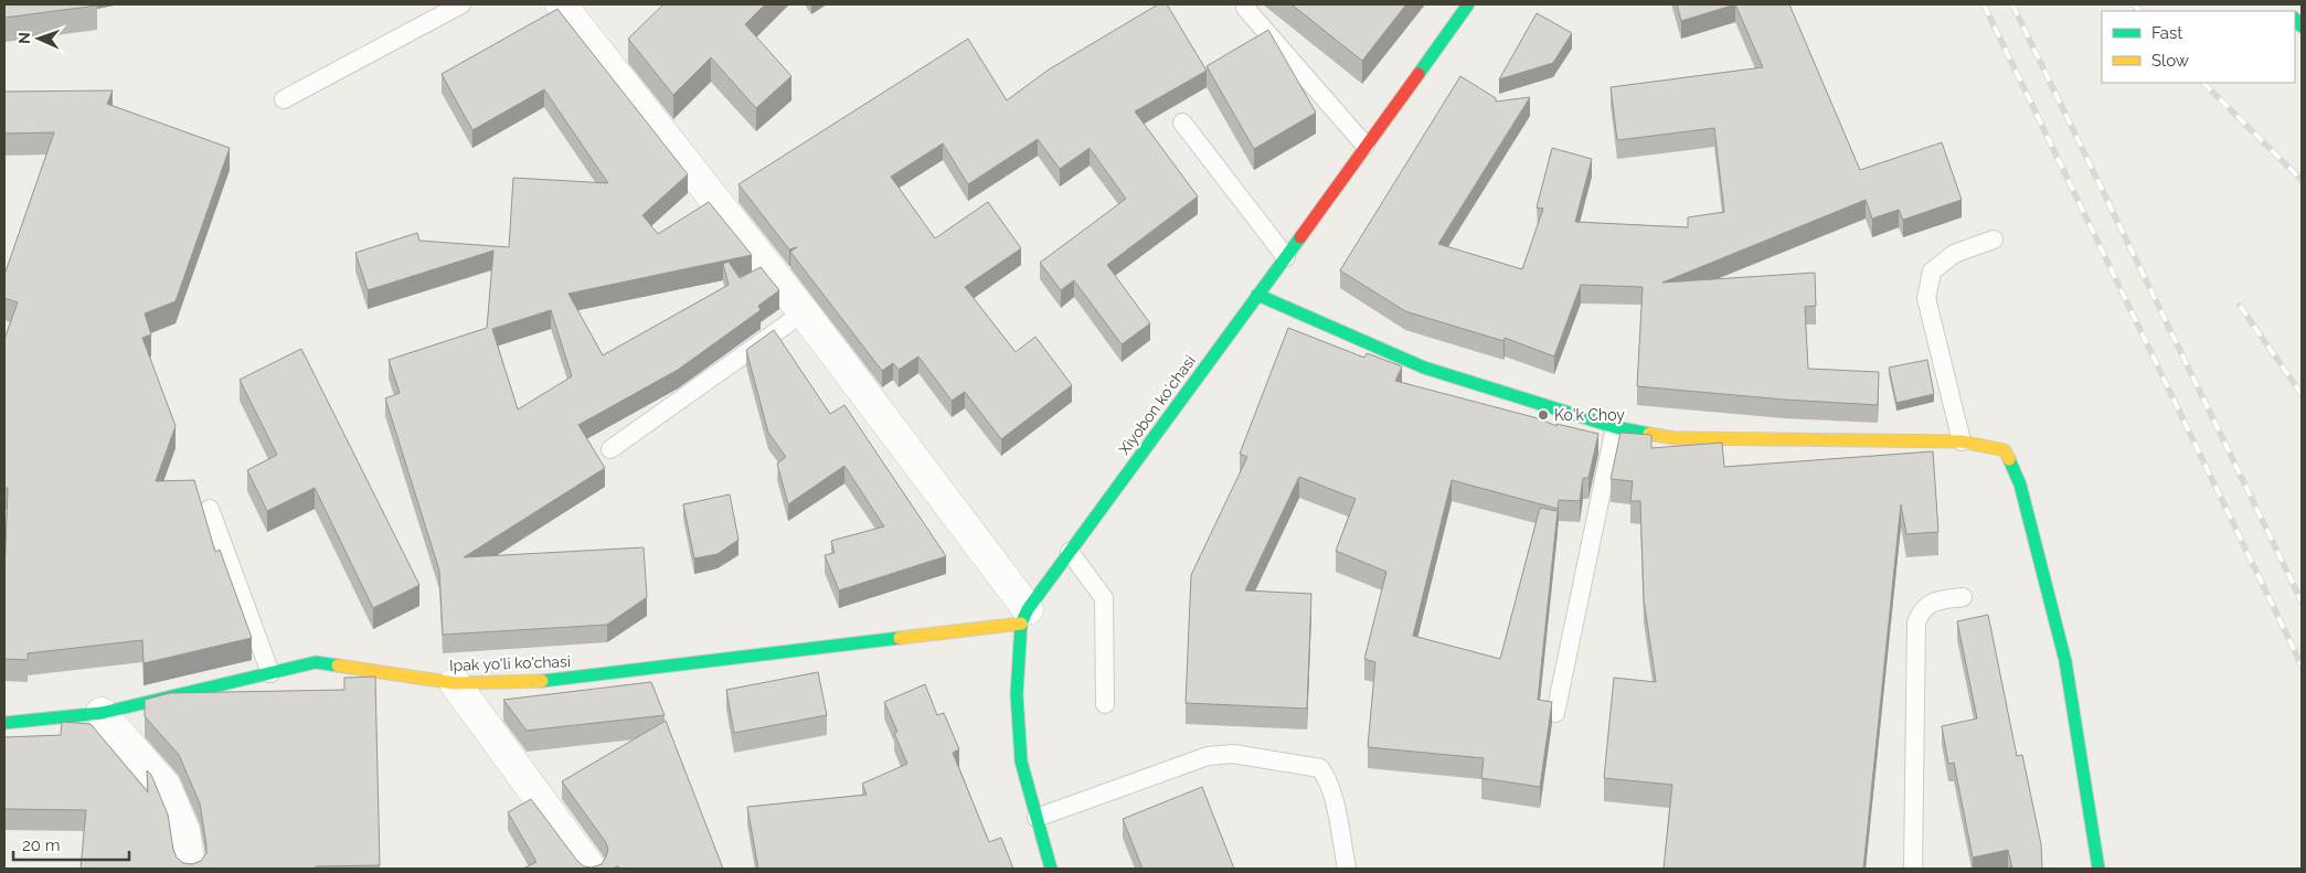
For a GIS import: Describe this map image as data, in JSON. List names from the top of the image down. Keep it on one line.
{"streets":{"street":["Xiyobon koʻchasi","Ipak yo'li ko'chasi"]},"crossings":[["Xiyobon koʻchasi","Ipak yo'li ko'chasi"]],"places":["Ko'k Choy"],"legend":["Fast","Slow"],"scale_bar":"20 m","north":"left"}
